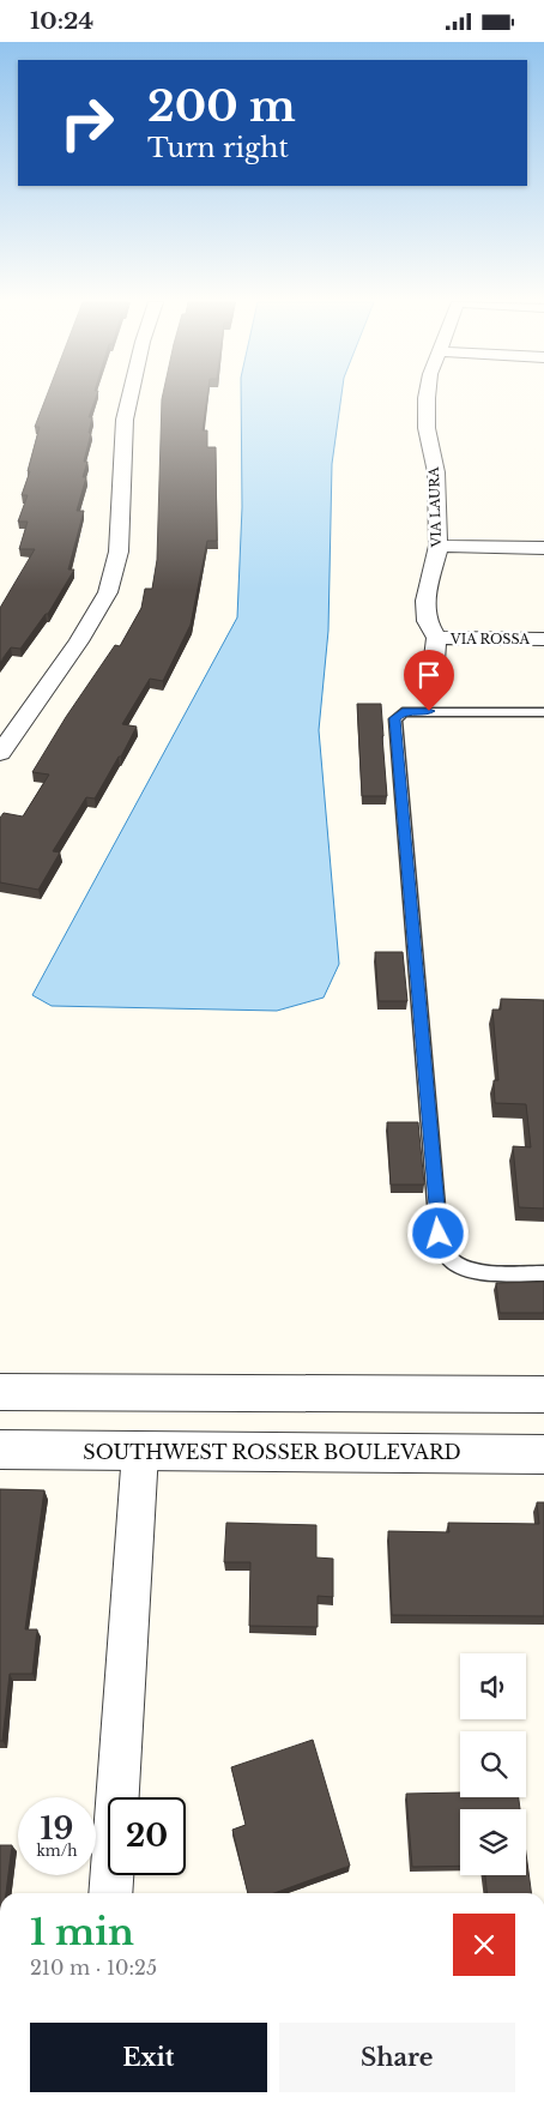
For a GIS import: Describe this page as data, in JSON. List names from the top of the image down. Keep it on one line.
{"streets":{"street":["VIA LAURA","VIA ROSSA","SOUTHWEST ROSSER BOULEVARD"]},"crossings":[["VIA LAURA","VIA ROSSA"]],"page":{"status":"10:24","turn":["200 m","Turn right"],"speed":"19 km/h","limit":"20","heading":["1 min","210 m · 10:25"],"buttons":["Exit","Share"]}}
